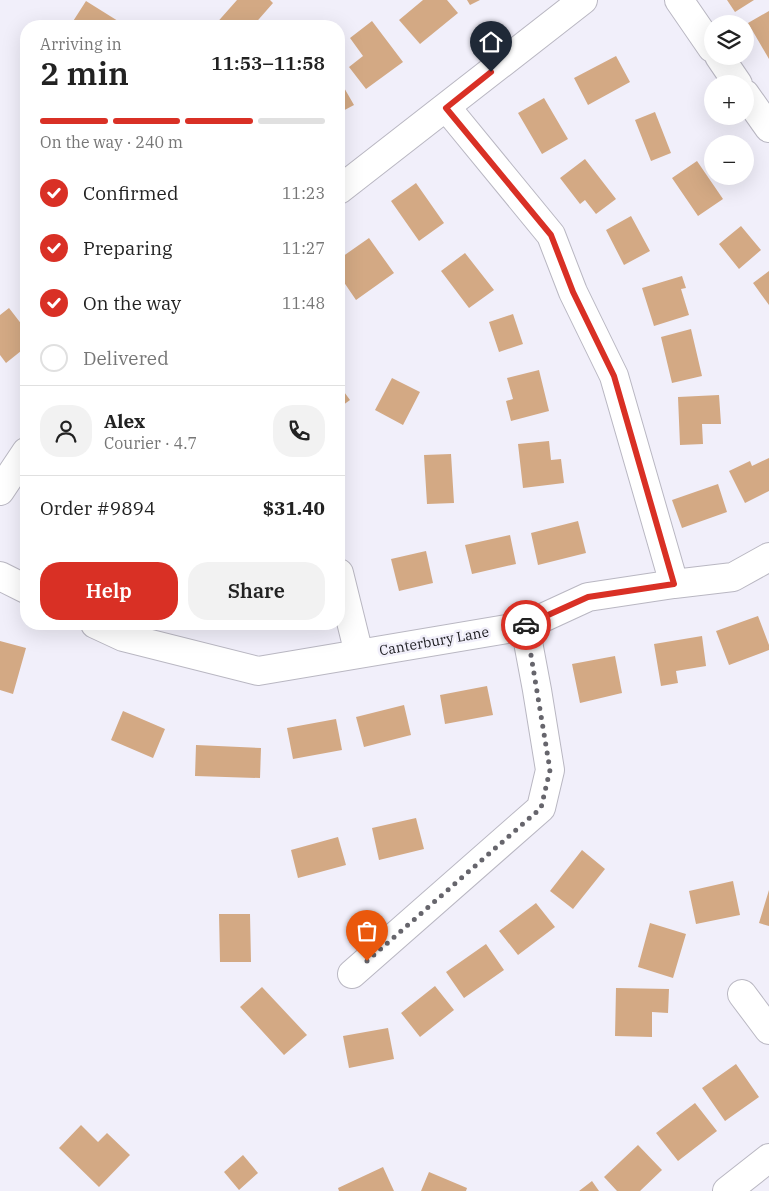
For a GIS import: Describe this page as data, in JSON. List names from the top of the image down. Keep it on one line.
{"streets":{"street":["Canterbury Lane"]},"page":{"map_buttons":["+","−"],"heading":["2 min","Arriving in","11:53–11:58"],"panel":["Alex","Courier · 4.7","Order #9894","$31.40"],"bar":"On the way · 240 m","list":[["Confirmed","11:23"],["Preparing","11:27"],["On the way","11:48"],"Delivered"],"buttons":["Help","Share"]}}
